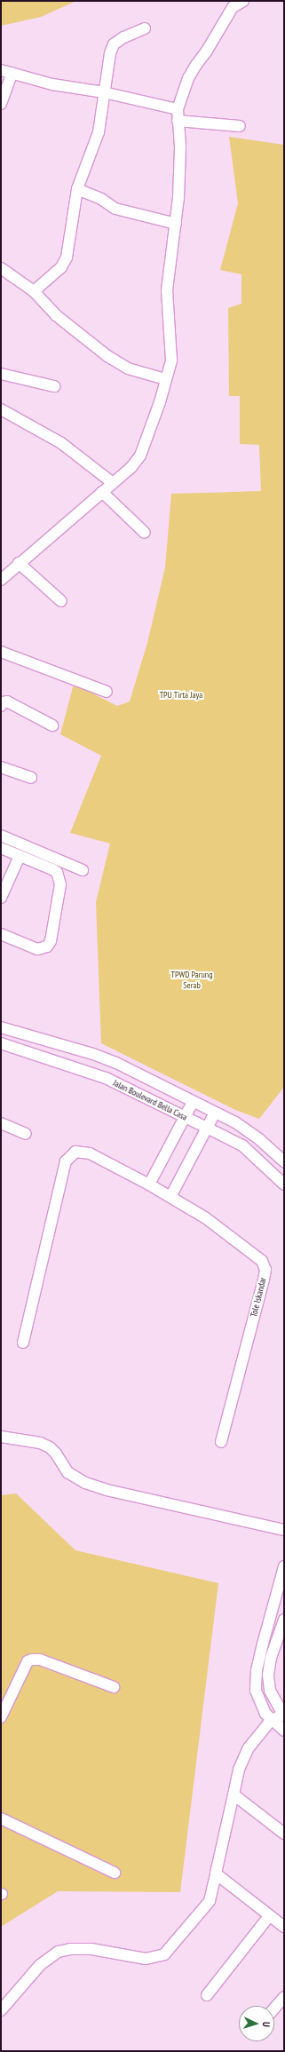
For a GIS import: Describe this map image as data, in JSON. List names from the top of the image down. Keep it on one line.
{"streets":{"street":["Jalan Boulevard Bella Casa","Tole Iskandar"]},"parks":["TPU Tirta Jaya","TPWD Parung Serab"],"north":"right"}
